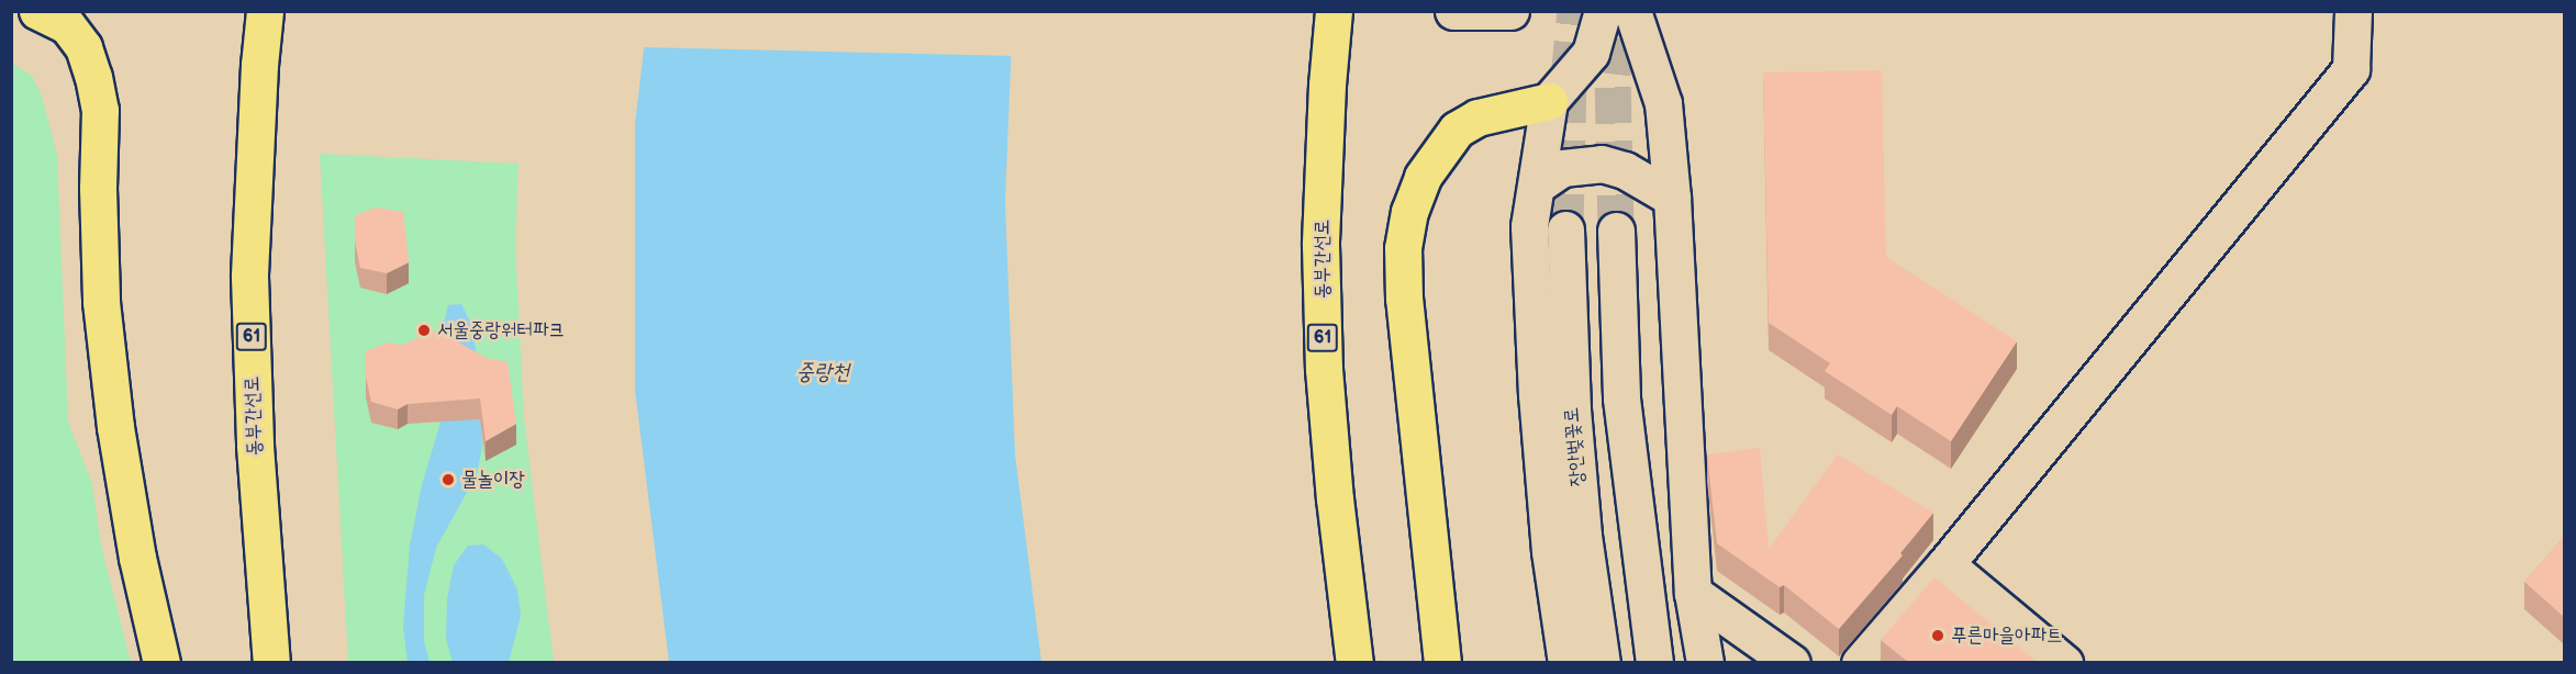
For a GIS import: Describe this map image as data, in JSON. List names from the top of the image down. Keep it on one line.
{"streets":{"highway":["동부간선로","61"],"street":["장안벚꽃로"]},"water":["중랑천"],"places":["서울중랑워터파크","물놀이장","푸른마을아파트"]}
